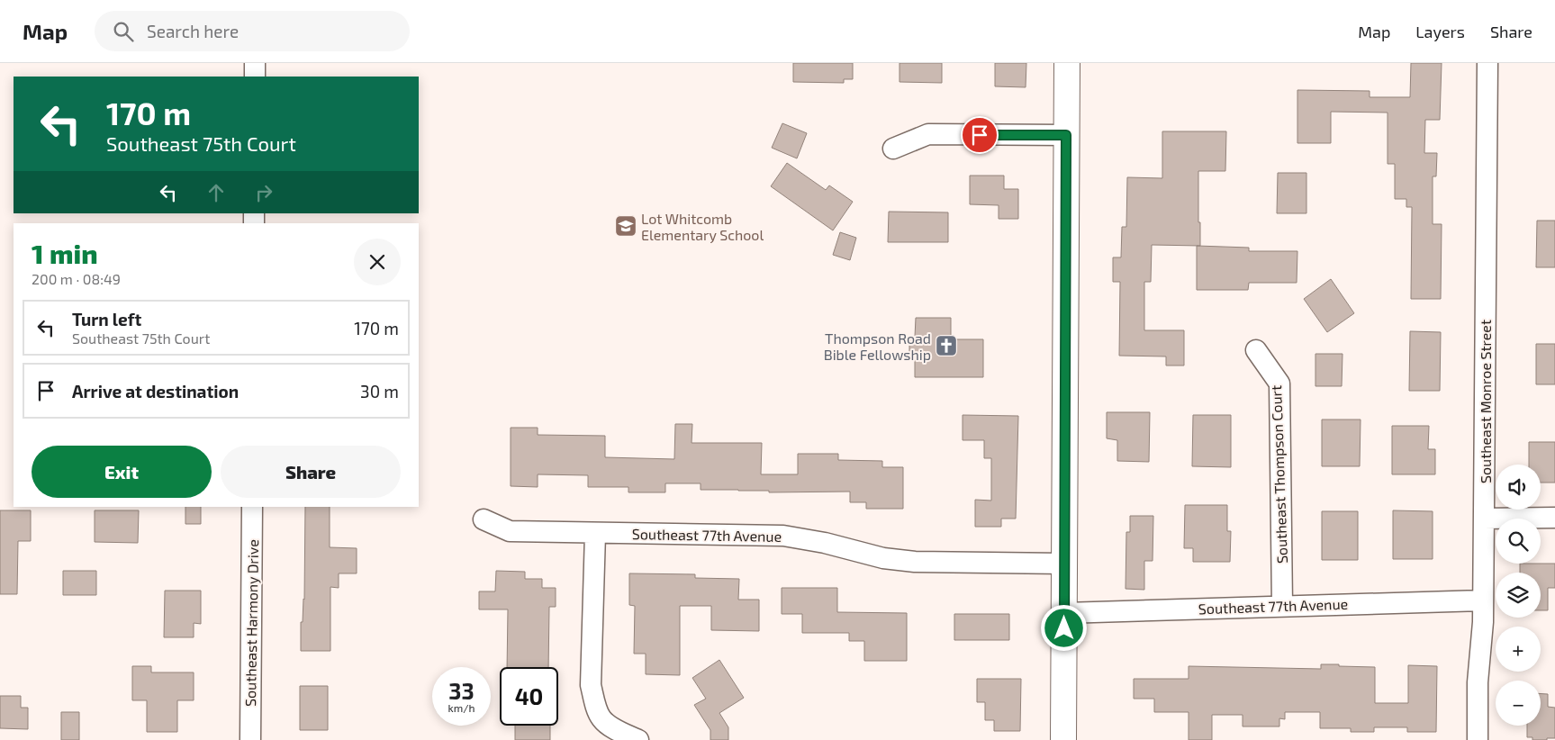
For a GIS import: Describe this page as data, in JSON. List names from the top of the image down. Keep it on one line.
{"streets":{"street":["Southeast Monroe Street","Southeast Thompson Court","Southeast 77th Avenue","Southeast Harmony Drive"]},"crossings":[["Southeast Monroe Street","Southeast 77th Avenue"],["Southeast Thompson Court","Southeast 77th Avenue"]],"places":{"school or university":["Lot Whitcomb Elementary School"],"church":["Thompson Road Bible Fellowship"]},"page":{"header":"Map","search":"Search here","nav":["Map","Layers","Share"],"turn":["170 m","Southeast 75th Court"],"heading":["1 min","200 m · 08:49"],"list":[{"name":"Turn left","note":"Southeast 75th Court","value":"170 m"},{"name":"Arrive at destination","value":"30 m"}],"buttons":["Exit","Share"],"map_buttons":["+","−"],"speed":"33 km/h","limit":"40"}}
